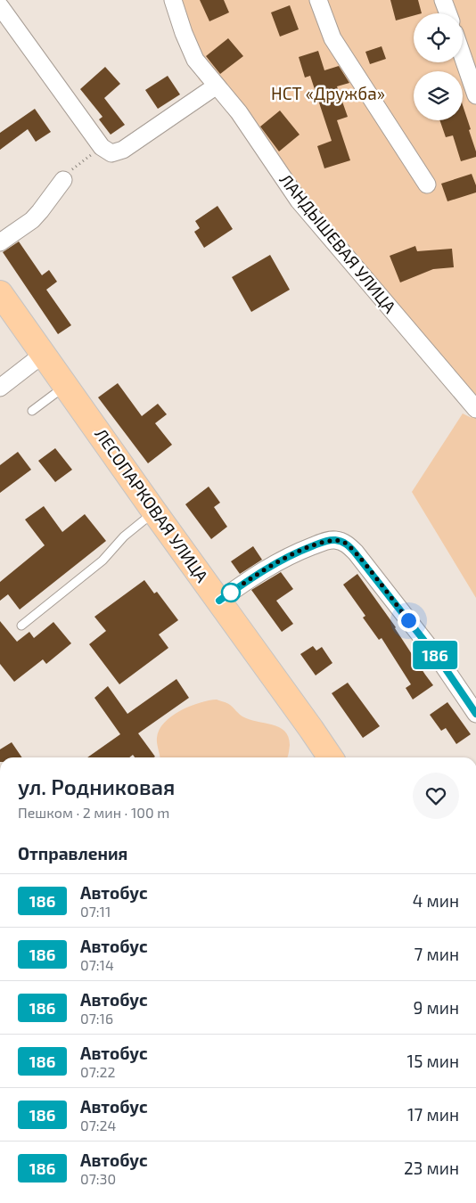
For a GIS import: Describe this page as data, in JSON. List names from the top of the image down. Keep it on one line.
{"streets":{"main road":["ЛЕСОПАРКОВАЯ УЛИЦА"],"street":["ЛАНДЫШЕВАЯ УЛИЦА"]},"parks":["НСТ «Дружба»"],"lines":["bus line 186"],"page":{"on_map":"186","heading":[["ул. Родниковая","Пешком · 2 мин · 100 m"],"Отправления"],"list":[{"mark":"186","name":"Автобус","note":"07:11","value":"4 мин"},{"mark":"186","name":"Автобус","note":"07:14","value":"7 мин"},{"mark":"186","name":"Автобус","note":"07:16","value":"9 мин"},{"mark":"186","name":"Автобус","note":"07:22","value":"15 мин"},{"mark":"186","name":"Автобус","note":"07:24","value":"17 мин"},{"mark":"186","name":"Автобус","note":"07:30","value":"23 мин"}]}}
